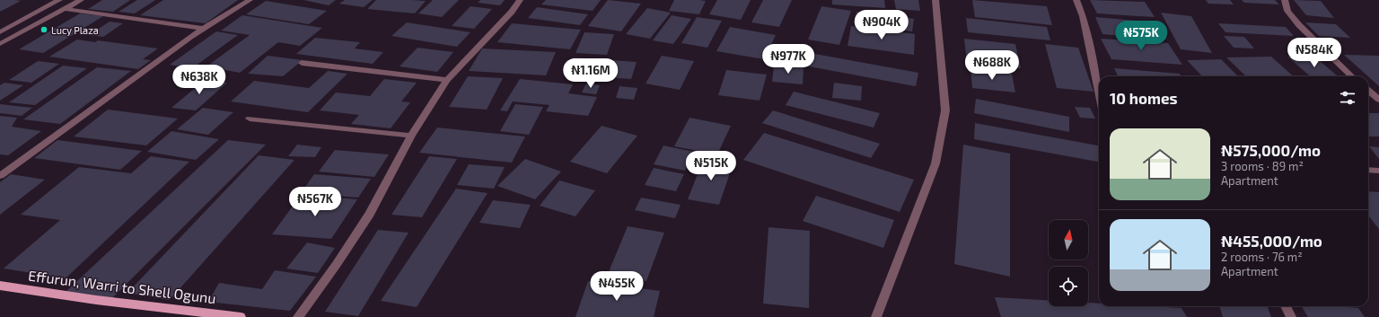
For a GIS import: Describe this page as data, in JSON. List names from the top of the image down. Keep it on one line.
{"streets":{"main road":["Effurun, Warri to Shell Ogunu"]},"places":["Lucy Plaza"],"north":"top","page":{"price":["₦904K","₦575K","₦584K","₦977K","₦688K","₦1.16M","₦638K","₦515K","₦567K","₦455K"],"heading":"10 homes","list":[{"name":"₦575,000/mo","note":"3 rooms · 89 m² · Apartment"},{"name":"₦455,000/mo","note":"2 rooms · 76 m² · Apartment"}]}}
